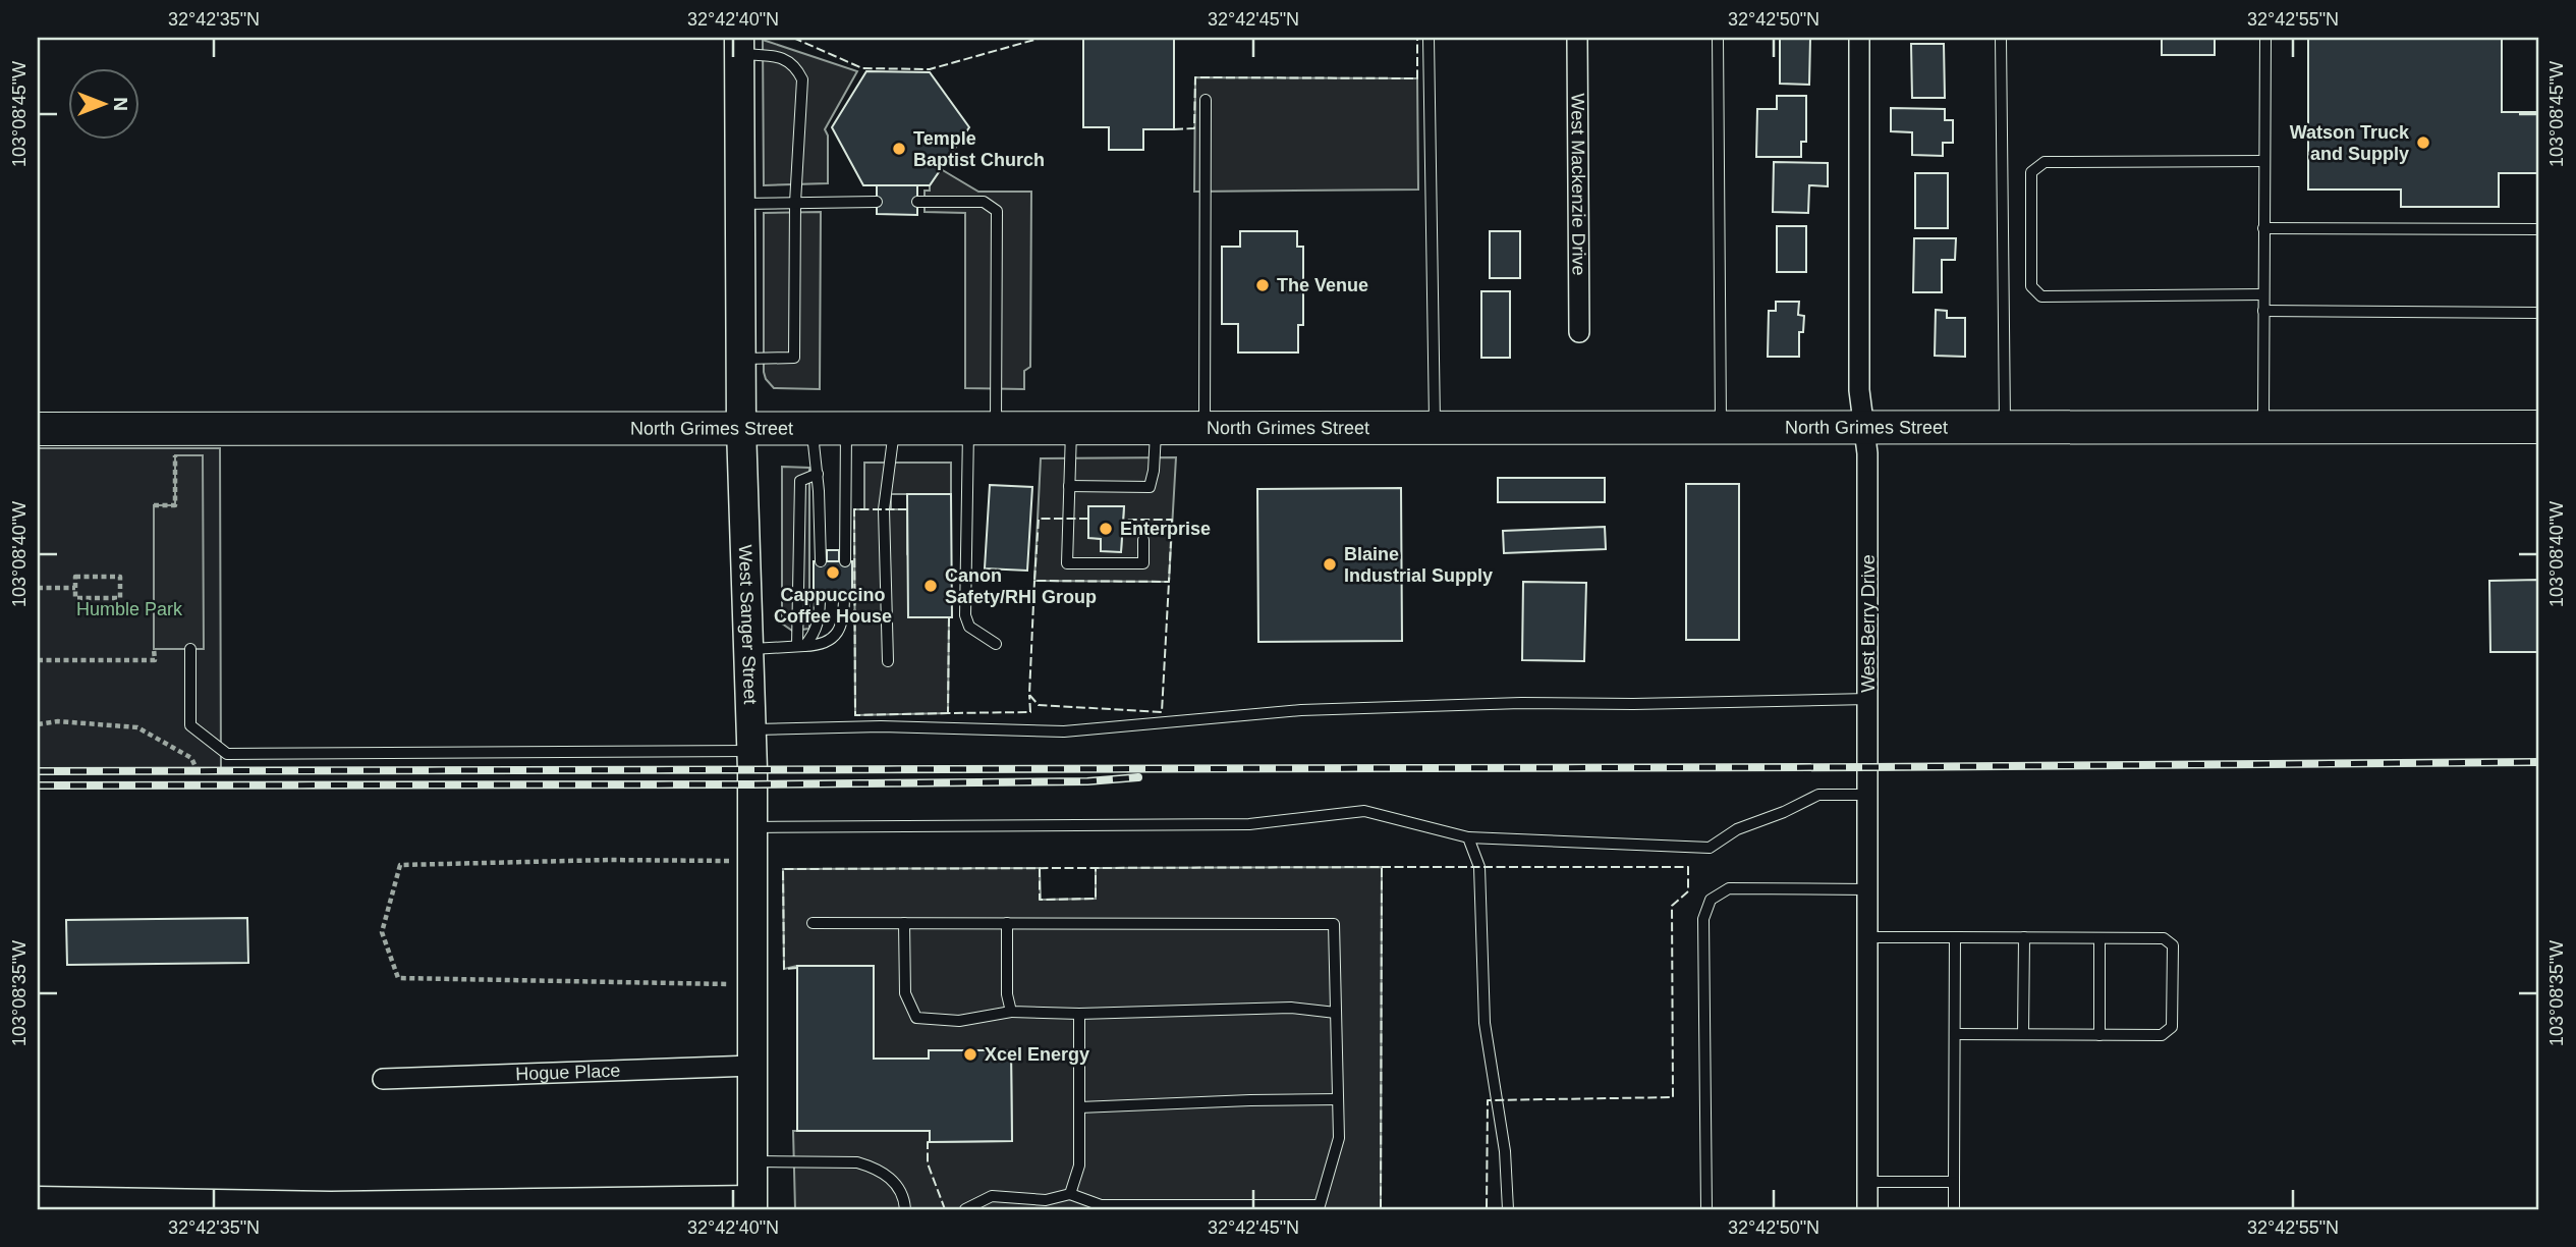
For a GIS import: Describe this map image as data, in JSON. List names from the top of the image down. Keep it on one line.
{"streets":{"main road":["North Grimes Street","West Sanger Street"],"street":["West Mackenzie Drive","West Berry Drive","Hogue Place"]},"crossings":[["North Grimes Street","West Sanger Street"],["North Grimes Street","West Berry Drive"],["West Sanger Street","Hogue Place"]],"parks":["Humble Park"],"places":["Watson Truck and Supply","Temple Baptist Church","The Venue","Enterprise","Blaine Industrial Supply","Cappuccino Coffee House","Canon Safety/RHI Group","Xcel Energy"],"north":"right","coordinates":["32°42'35\"N","32°42'40\"N","32°42'45\"N","32°42'50\"N","32°42'55\"N","103°08'45\"W","103°08'40\"W","103°08'35\"W"]}
